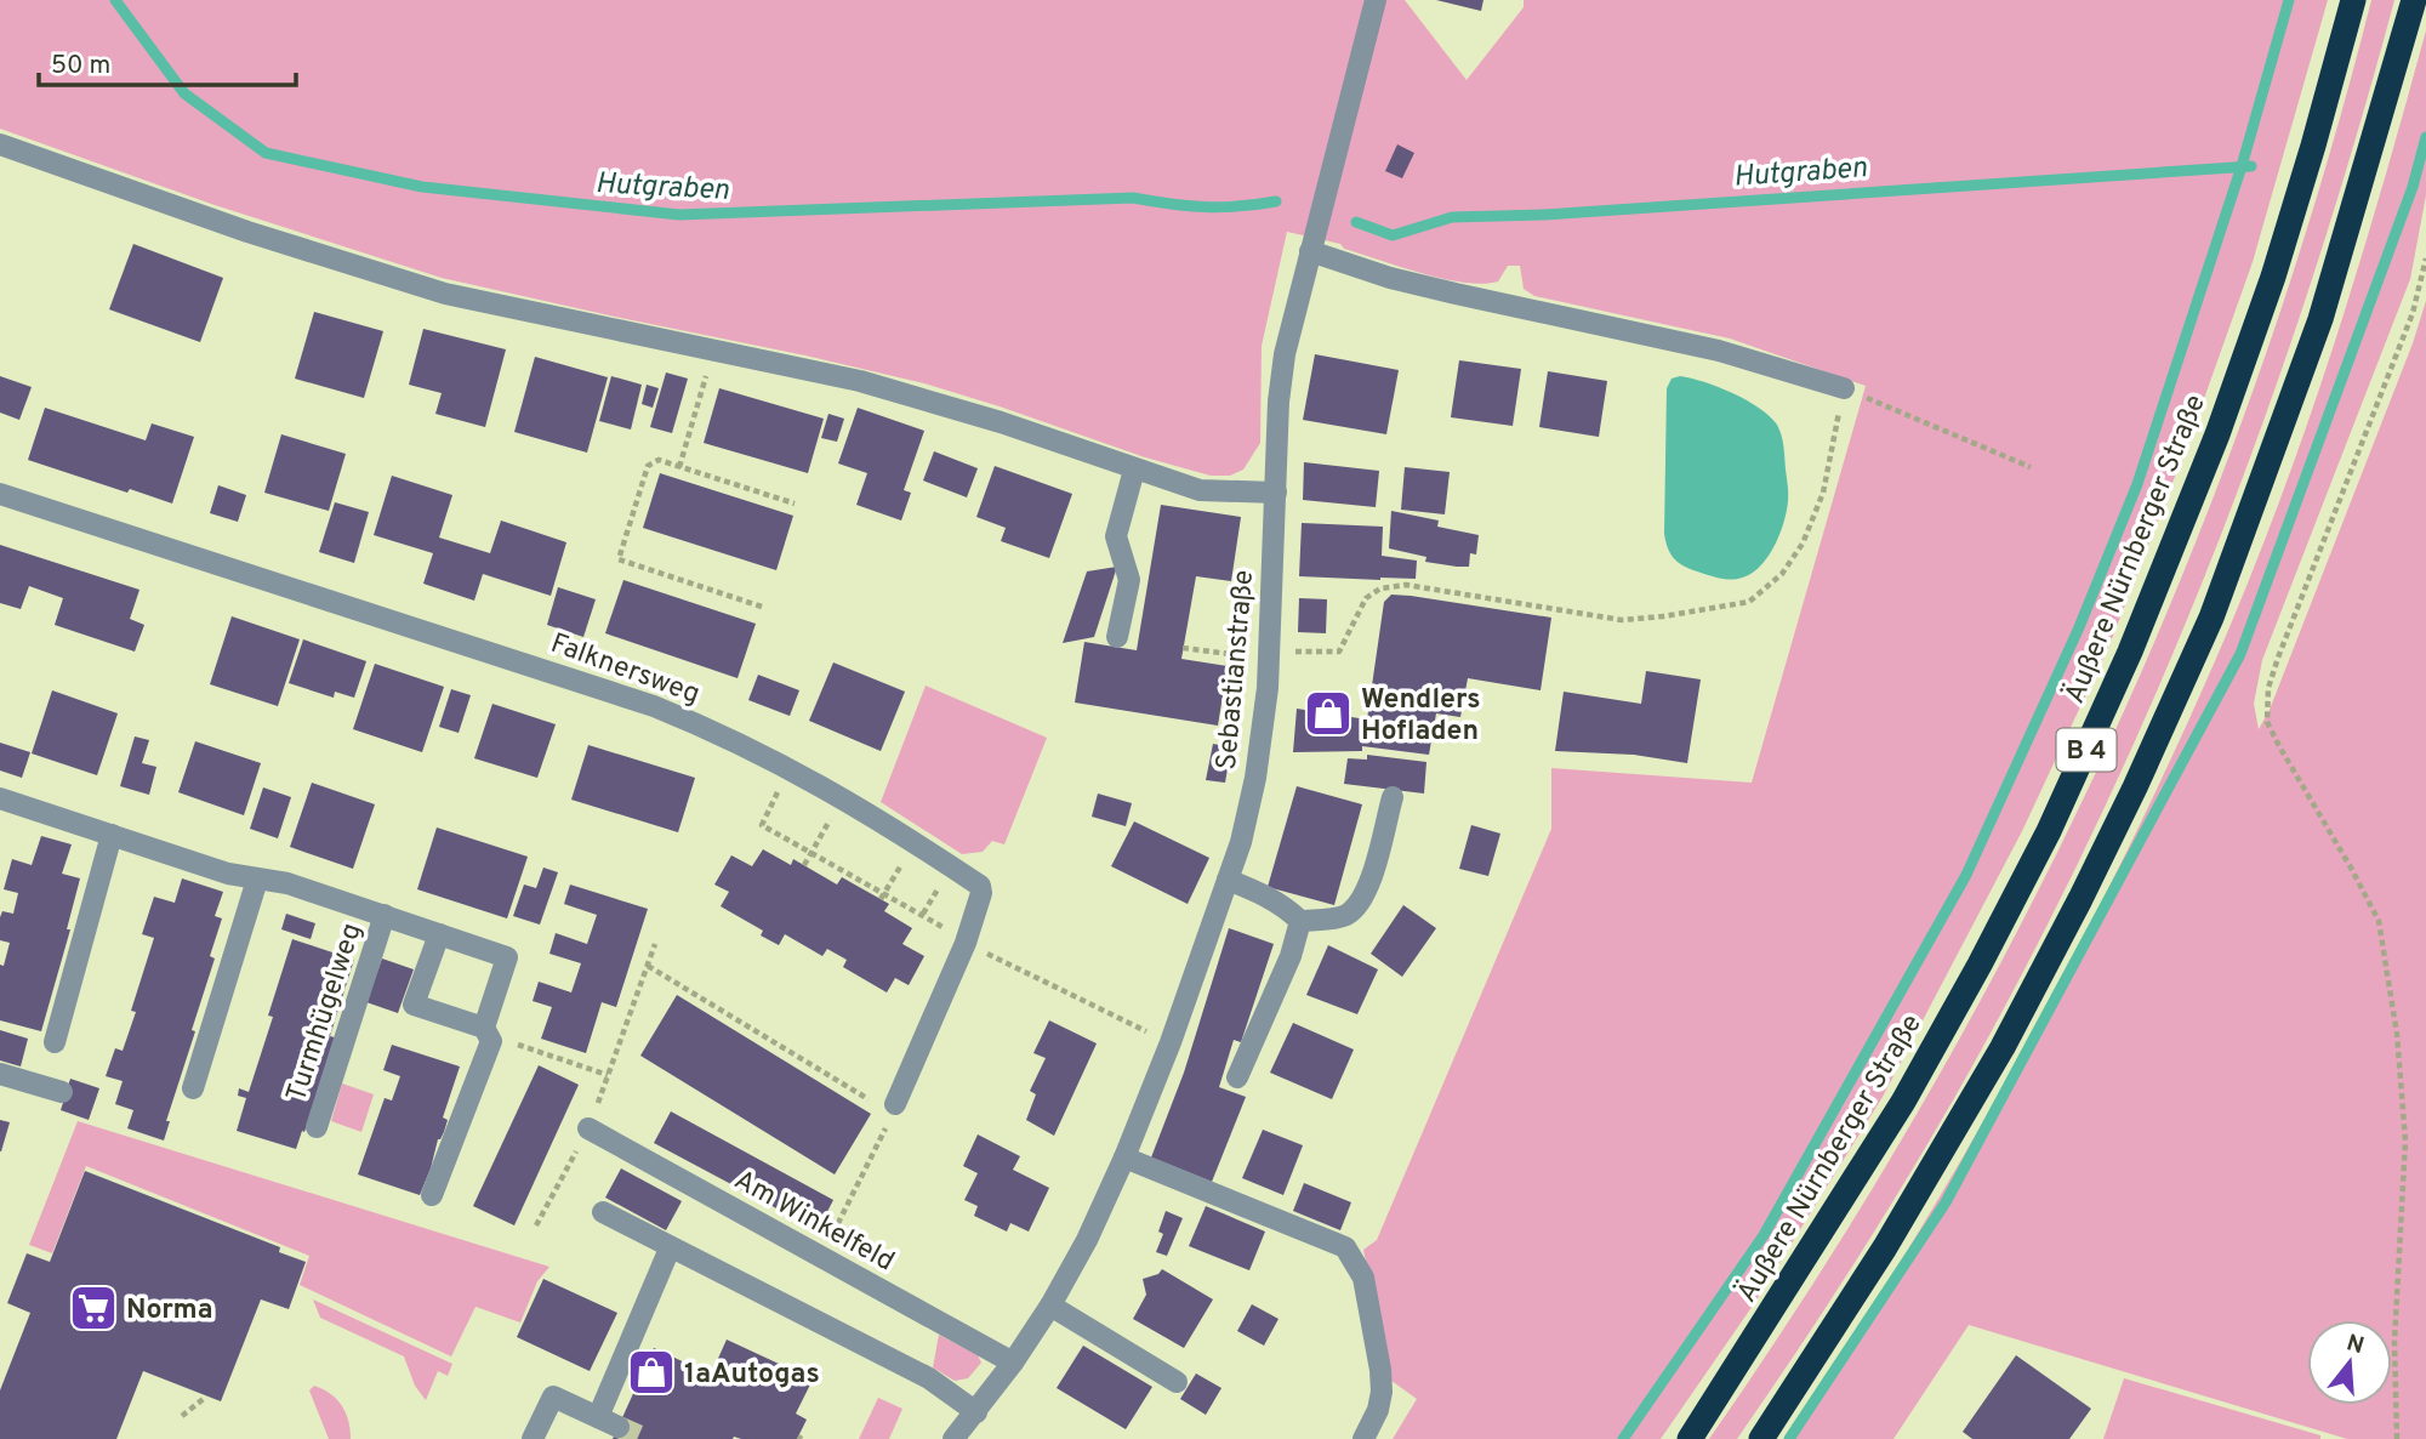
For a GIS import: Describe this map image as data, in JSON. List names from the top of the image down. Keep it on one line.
{"streets":{"highway":["Äußere Nürnberger Straße","B 4"],"street":["Falknersweg","Sebastianstraße","Turmhügelweg","Am Winkelfeld"]},"crossings":[["Sebastianstraße","Am Winkelfeld"]],"water":["Hutgraben"],"places":{"shop":["Wendlers Hofladen","1aAutogas"],"supermarket":["Norma"]},"scale_bar":"50 m","north":"top"}
